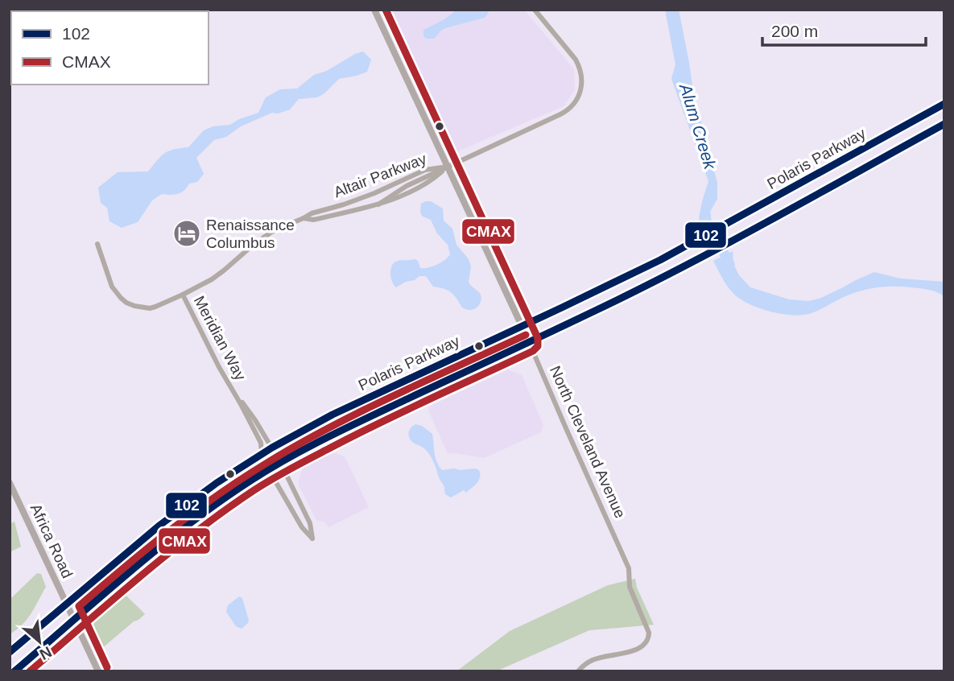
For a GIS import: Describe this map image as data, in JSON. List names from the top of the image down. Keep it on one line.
{"streets":{"main road":["Polaris Parkway","North Cleveland Avenue","Africa Road"],"street":["Altair Parkway","Meridian Way"]},"crossings":[["Polaris Parkway","Meridian Way"],["Polaris Parkway","North Cleveland Avenue"],["Polaris Parkway","Africa Road"],["Altair Parkway","Meridian Way"],["Altair Parkway","North Cleveland Avenue"]],"water":["Alum Creek"],"places":{"hotel":["Renaissance Columbus"]},"lines":["transit line CMAX","transit line 102"],"legend":["102","CMAX"],"scale_bar":"200 m","north":"bottom right"}
